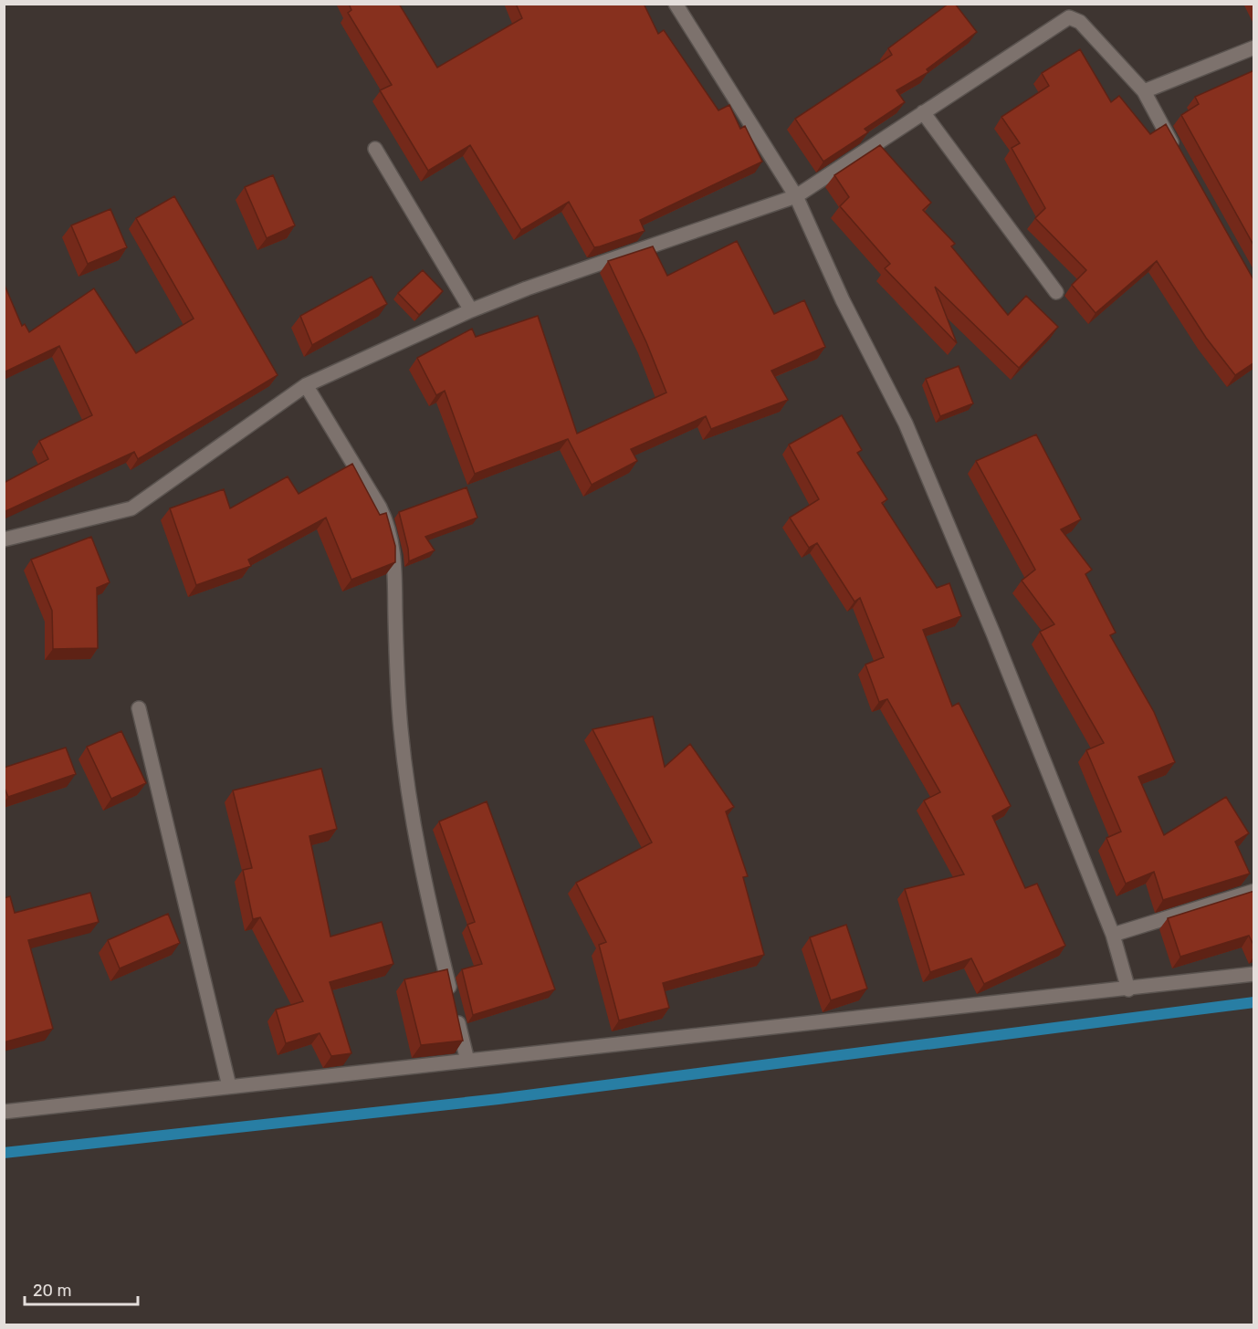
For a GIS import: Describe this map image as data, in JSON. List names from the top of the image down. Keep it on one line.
{"scale_bar":"20 m"}
